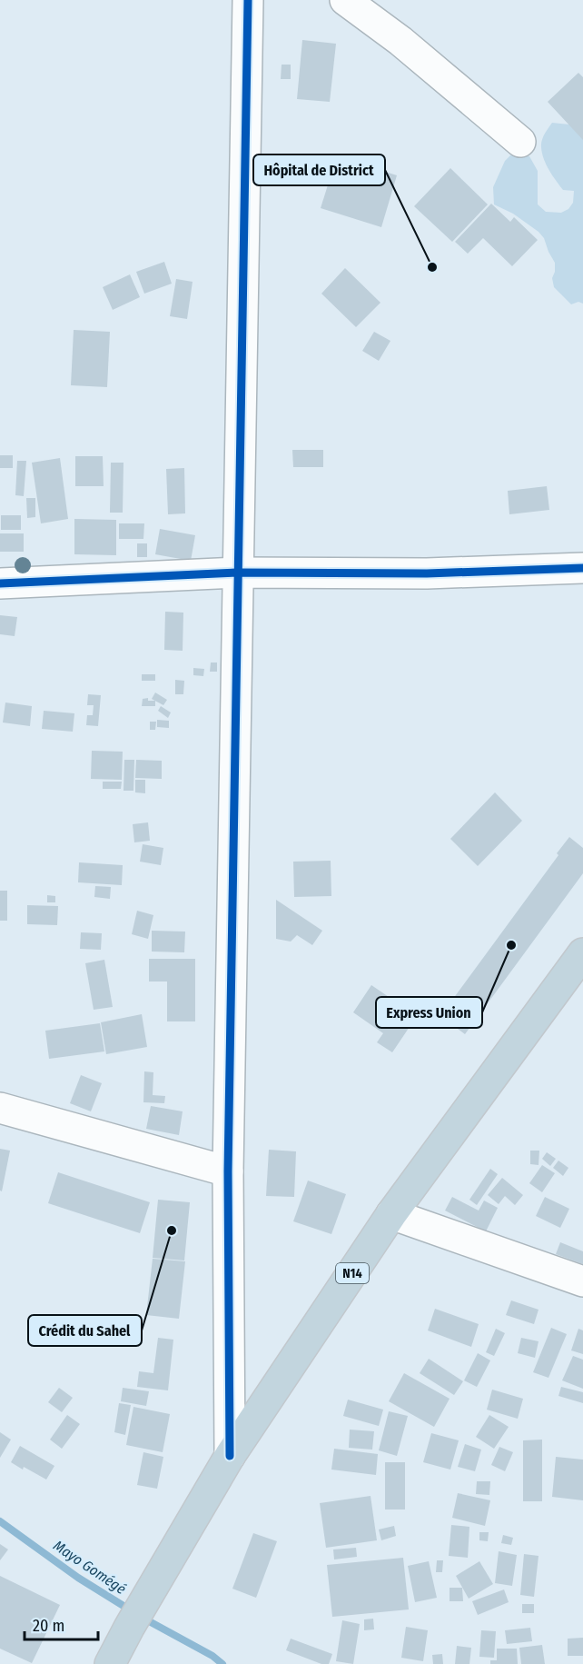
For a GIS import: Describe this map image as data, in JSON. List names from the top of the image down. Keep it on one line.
{"streets":{"highway":["N14"]},"water":["Mayo Gomégé"],"places":["Hôpital de District","Express Union","Crédit du Sahel"],"scale_bar":"20 m"}
